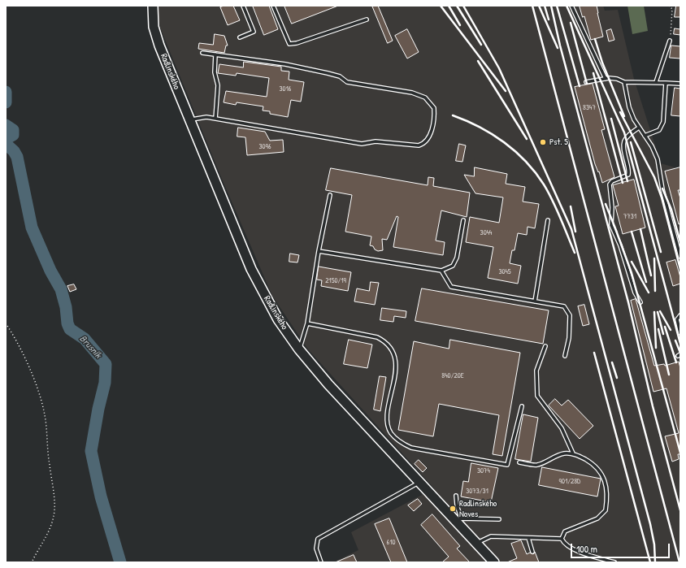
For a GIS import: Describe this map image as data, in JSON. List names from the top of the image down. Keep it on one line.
{"streets":{"main road":["Radlinského"]},"water":["Brusník"],"places":["Pst. 5","Radlinského Noves"],"house_numbers":["3016","8347","3096","7731","3044","3045","2150/19","840/20E","3074","901/28D","3073/31","610"],"scale_bar":"100 m"}
